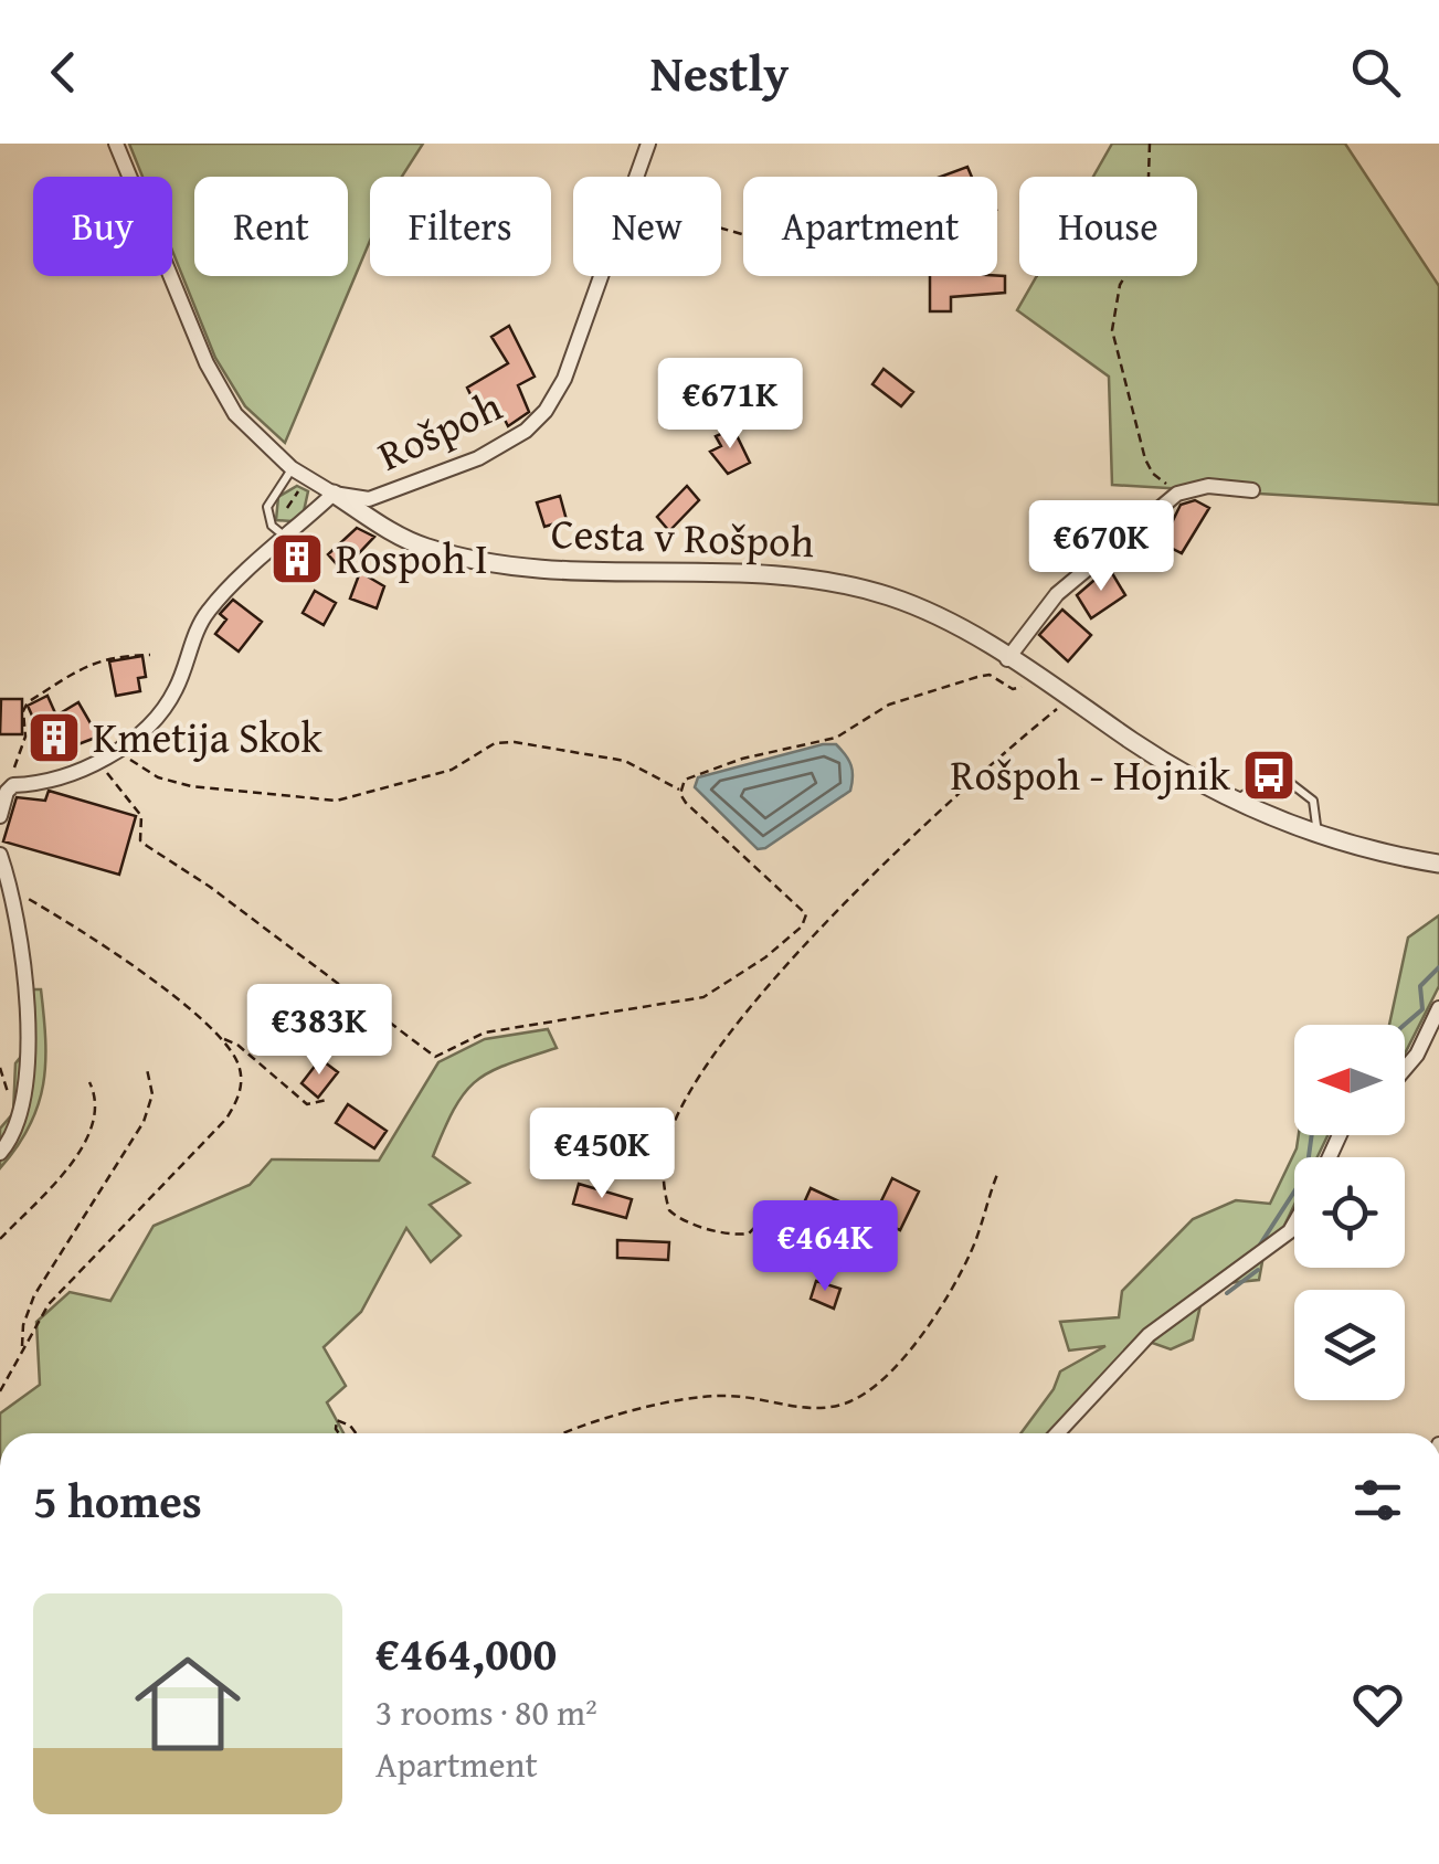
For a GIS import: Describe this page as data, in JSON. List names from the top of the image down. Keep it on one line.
{"streets":{"street":["Rošpoh","Cesta v Rošpoh"]},"crossings":[["Rošpoh","Cesta v Rošpoh"]],"places":{"building":["Rospoh I","Kmetija Skok"],"bus stop":["Rošpoh - Hojnik"]},"north":"left","page":{"header":"Nestly","chip":["Buy","Rent","Filters","New","Apartment","House"],"price":["€671K","€670K","€383K","€450K","€464K"],"heading":"5 homes","list":[{"name":"€464,000","note":"3 rooms · 80 m² · Apartment"}]}}
